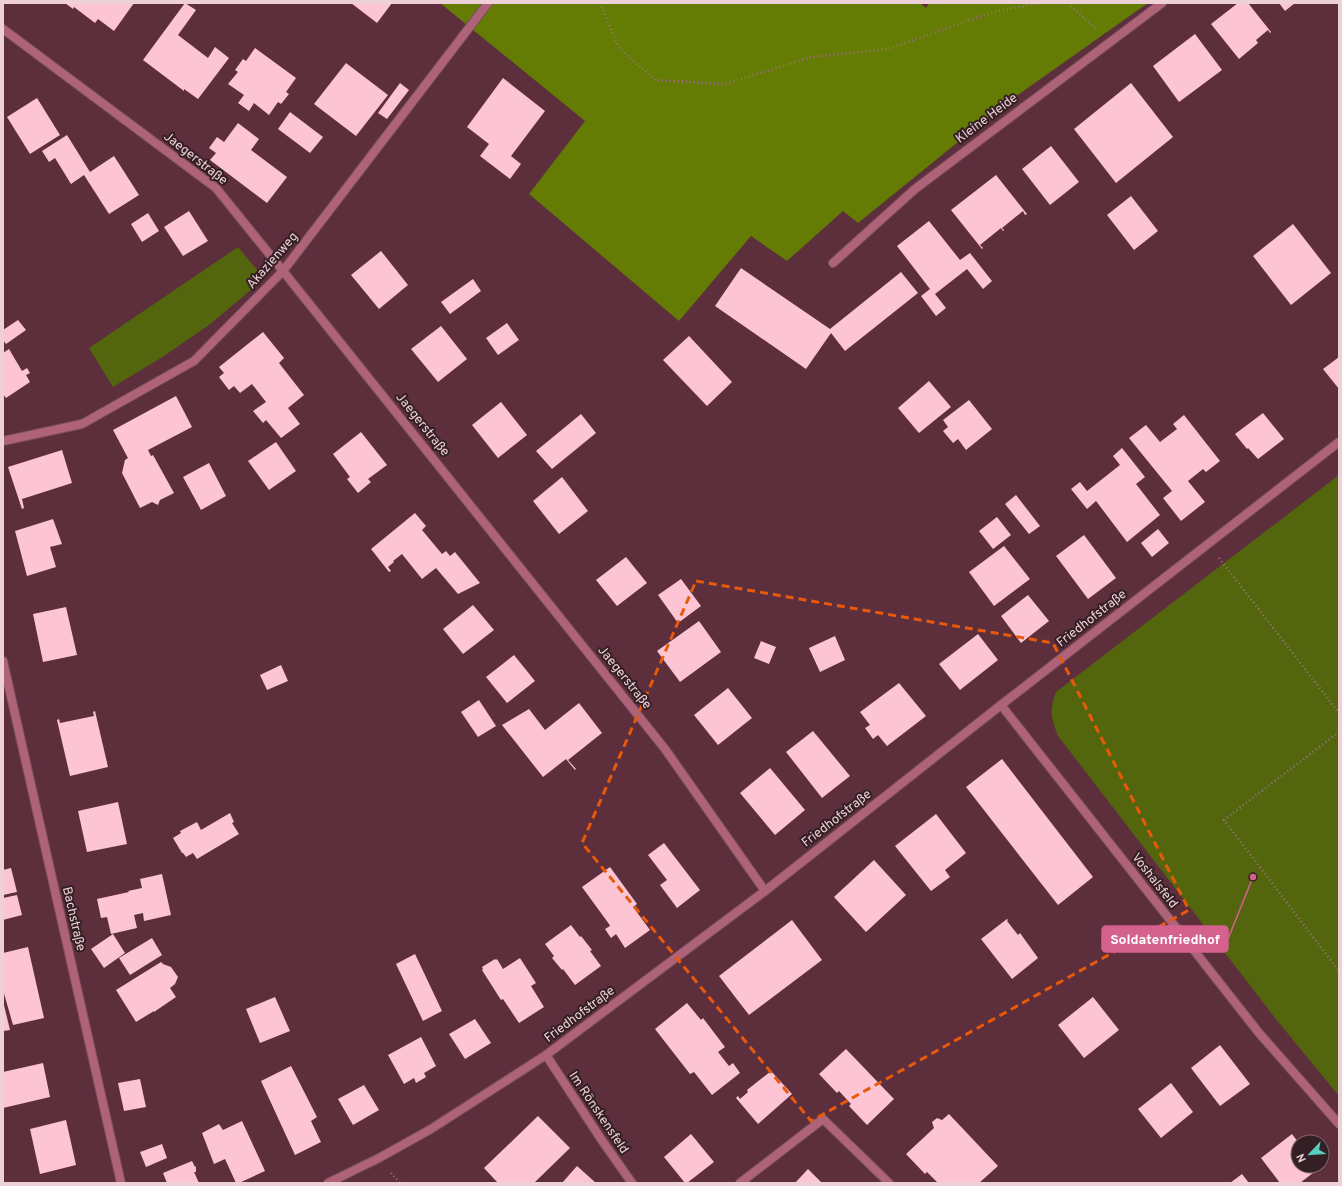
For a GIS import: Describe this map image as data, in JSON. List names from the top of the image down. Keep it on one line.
{"streets":{"street":["Kleine Heide","Jaegerstraße","Akazienweg","Friedhofstraße","Voshalsfeld","Bachstraße","Im Rönskensfeld"]},"crossings":[["Jaegerstraße","Akazienweg"],["Jaegerstraße","Friedhofstraße"],["Friedhofstraße","Voshalsfeld"],["Friedhofstraße","Im Rönskensfeld"]],"places":["Soldatenfriedhof"],"north":"bottom left"}
